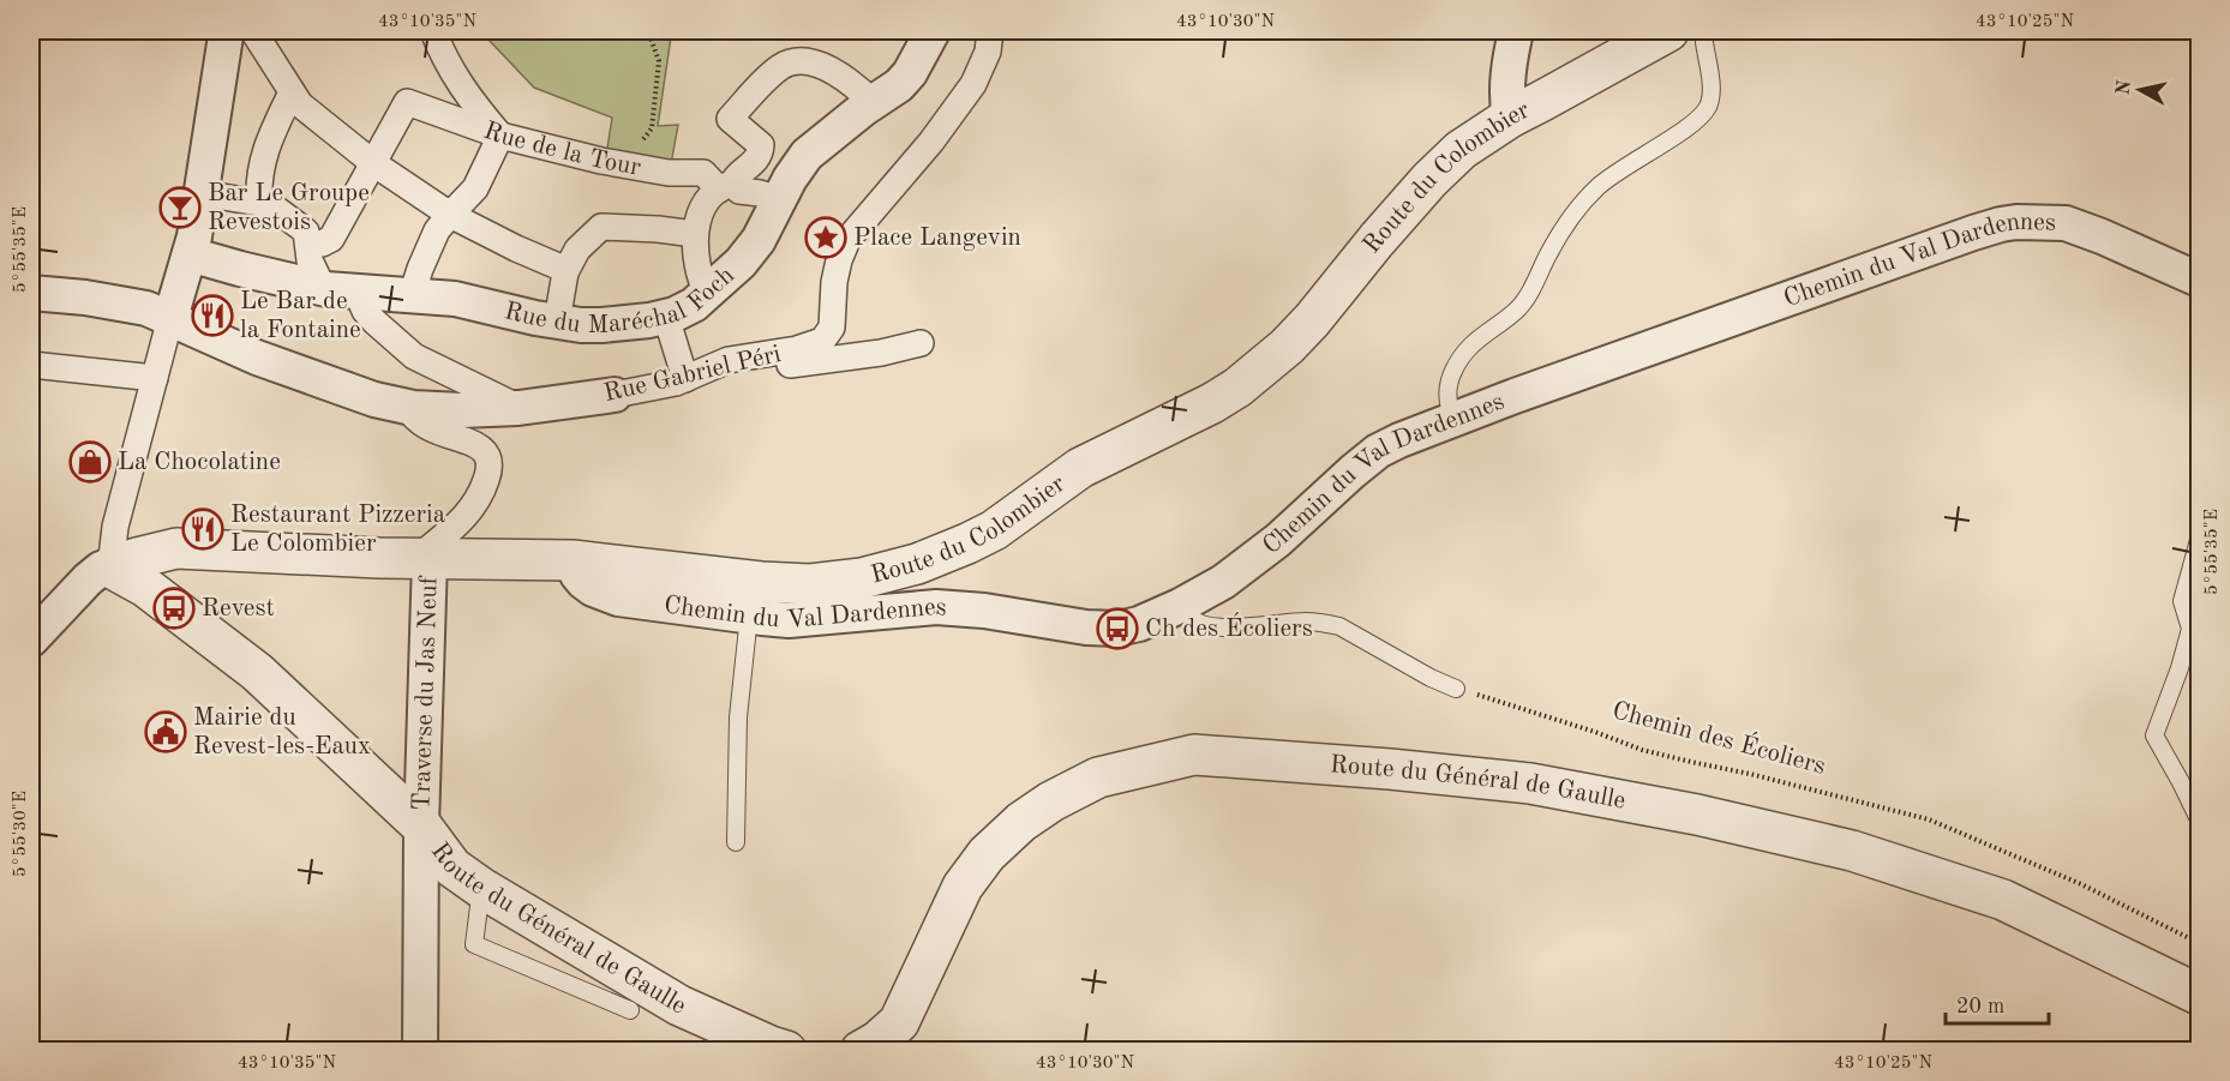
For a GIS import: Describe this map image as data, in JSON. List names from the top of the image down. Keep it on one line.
{"streets":{"street":["Rue de la Tour","Route du Colombier","Chemin du Val Dardennes","Rue du Maréchal Foch","Rue Gabriel Péri","Traverse du Jas Neuf","Route du Général de Gaulle"],"path":["Chemin des Écoliers"]},"crossings":[["Rue de la Tour","Rue du Maréchal Foch"],["Route du Colombier","Chemin du Val Dardennes"],["Route du Colombier","Traverse du Jas Neuf"],["Route du Colombier","Route du Général de Gaulle"],["Traverse du Jas Neuf","Route du Général de Gaulle"]],"places":{"bar":["Bar Le Groupe Revestois"],"place":["Place Langevin"],"restaurant":["Le Bar de la Fontaine","Restaurant Pizzeria Le Colombier"],"shop":["La Chocolatine"],"bus stop":["Revest","Ch des Écoliers"],"public building":["Mairie du Revest-les-Eaux"]},"scale_bar":"20 m","north":"left","coordinates":["43°10'35\"N","43°10'30\"N","43°10'25\"N","5°55'35\"E","5°55'30\"E"]}
